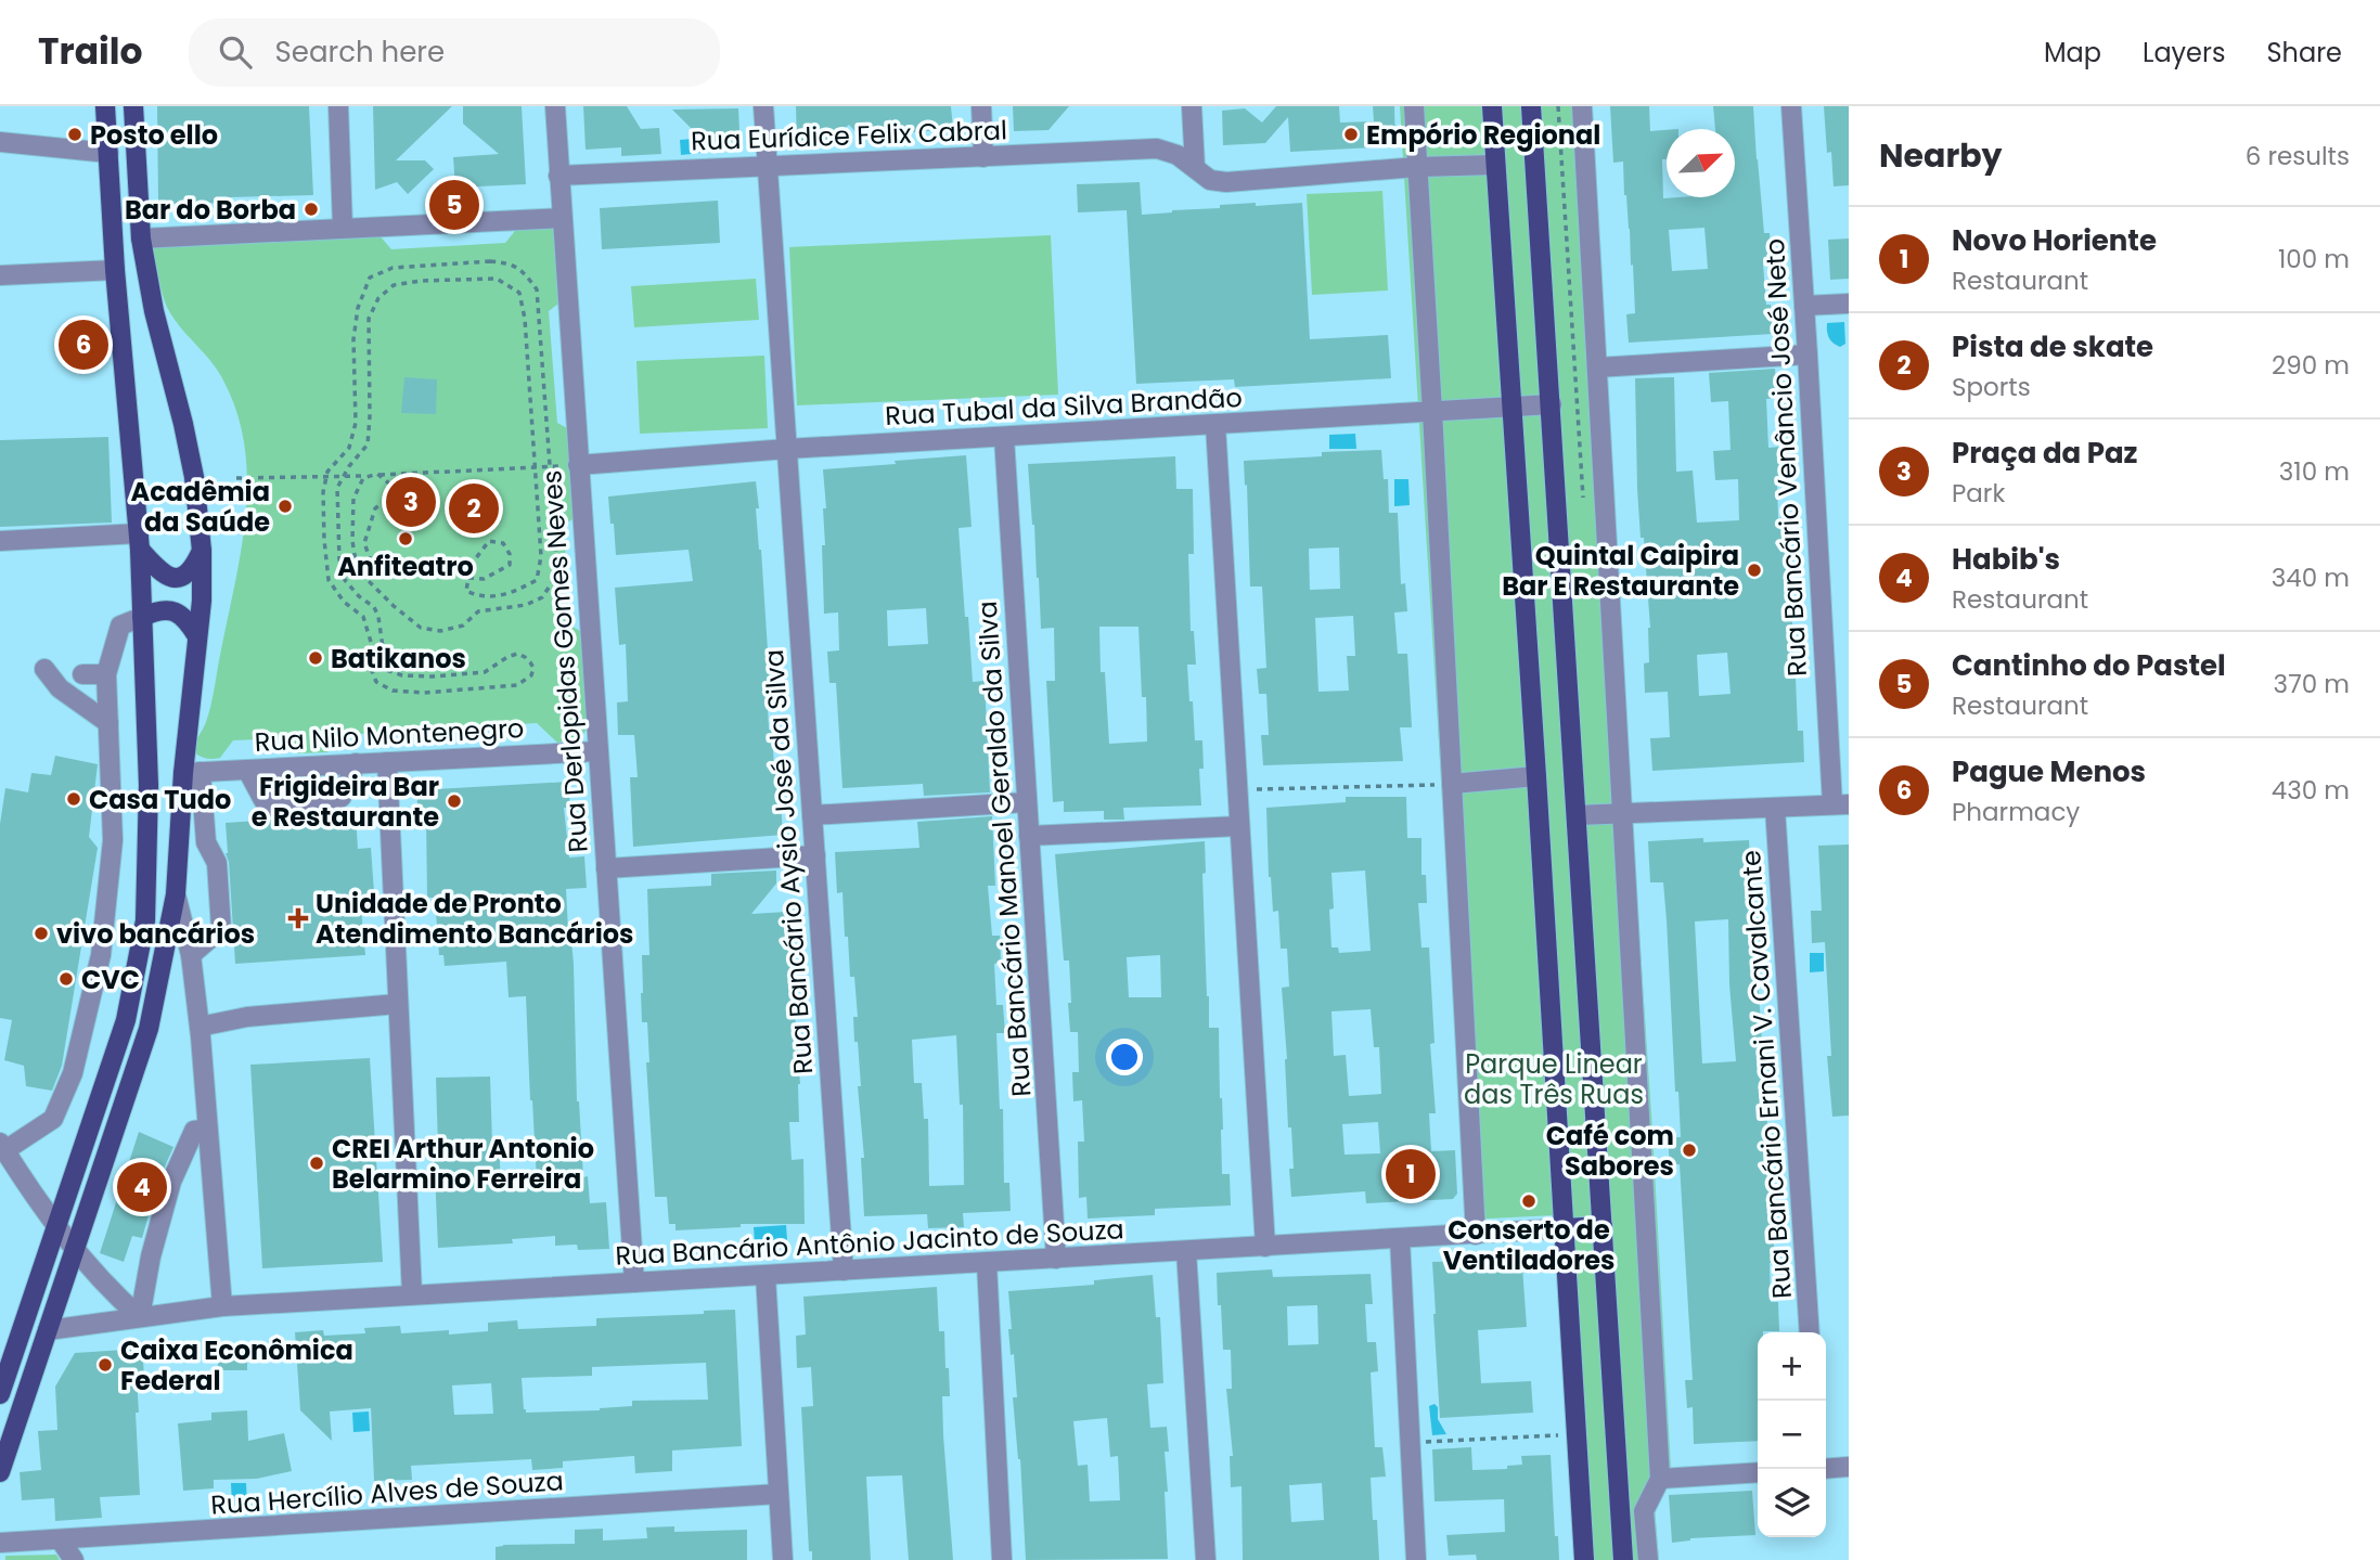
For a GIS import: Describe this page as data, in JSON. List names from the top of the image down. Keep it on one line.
{"streets":{"main road":["Rua Bancário Antônio Jacinto de Souza"],"street":["Rua Eurídice Felix Cabral","Rua Tubal da Silva Brandão","Rua Bancário Venâncio José Neto","Rua Derlopidas Gomes Neves","Rua Nilo Montenegro","Rua Bancário Manoel Geraldo da Silva","Rua Bancário Aysio José da Silva","Rua Bancário Ernani V. Cavalcante","Rua Hercílio Alves de Souza"]},"crossings":[["Rua Eurídice Felix Cabral","Rua Derlopidas Gomes Neves"],["Rua Eurídice Felix Cabral","Rua Bancário Aysio José da Silva"],["Rua Tubal da Silva Brandão","Rua Derlopidas Gomes Neves"],["Rua Tubal da Silva Brandão","Rua Bancário Manoel Geraldo da Silva"],["Rua Tubal da Silva Brandão","Rua Bancário Aysio José da Silva"],["Rua Derlopidas Gomes Neves","Rua Nilo Montenegro"],["Rua Derlopidas Gomes Neves","Rua Bancário Antônio Jacinto de Souza"],["Rua Bancário Manoel Geraldo da Silva","Rua Bancário Antônio Jacinto de Souza"],["Rua Bancário Aysio José da Silva","Rua Bancário Antônio Jacinto de Souza"]],"parks":["Parque Linear das Três Ruas"],"places":{"other":["Posto ello","Empório Regional","Bar do Borba","Acadêmia da Saúde","Anfiteatro","Quintal Caipira Bar E Restaurante","Batikanos","Casa Tudo","Frigideira Bar e Restaurante","vivo bancários","CVC","Café com Sabores","CREI Arthur Antonio Belarmino Ferreira","Conserto de Ventiladores","Caixa Econômica Federal"],"health":["Unidade de Pronto Atendimento Bancários"]},"north":"top right","page":{"header":"Trailo","search":"Search here","nav":["Map","Layers","Share"],"heading":["Nearby","6 results"],"pins":["5","6","3","2","1","4"],"list":[{"mark":"1","name":"Novo Horiente","note":"Restaurant","value":"100 m"},{"mark":"2","name":"Pista de skate","note":"Sports","value":"290 m"},{"mark":"3","name":"Praça da Paz","note":"Park","value":"310 m"},{"mark":"4","name":"Habib's","note":"Restaurant","value":"340 m"},{"mark":"5","name":"Cantinho do Pastel","note":"Restaurant","value":"370 m"},{"mark":"6","name":"Pague Menos","note":"Pharmacy","value":"430 m"}],"map_buttons":["+","−"]}}
